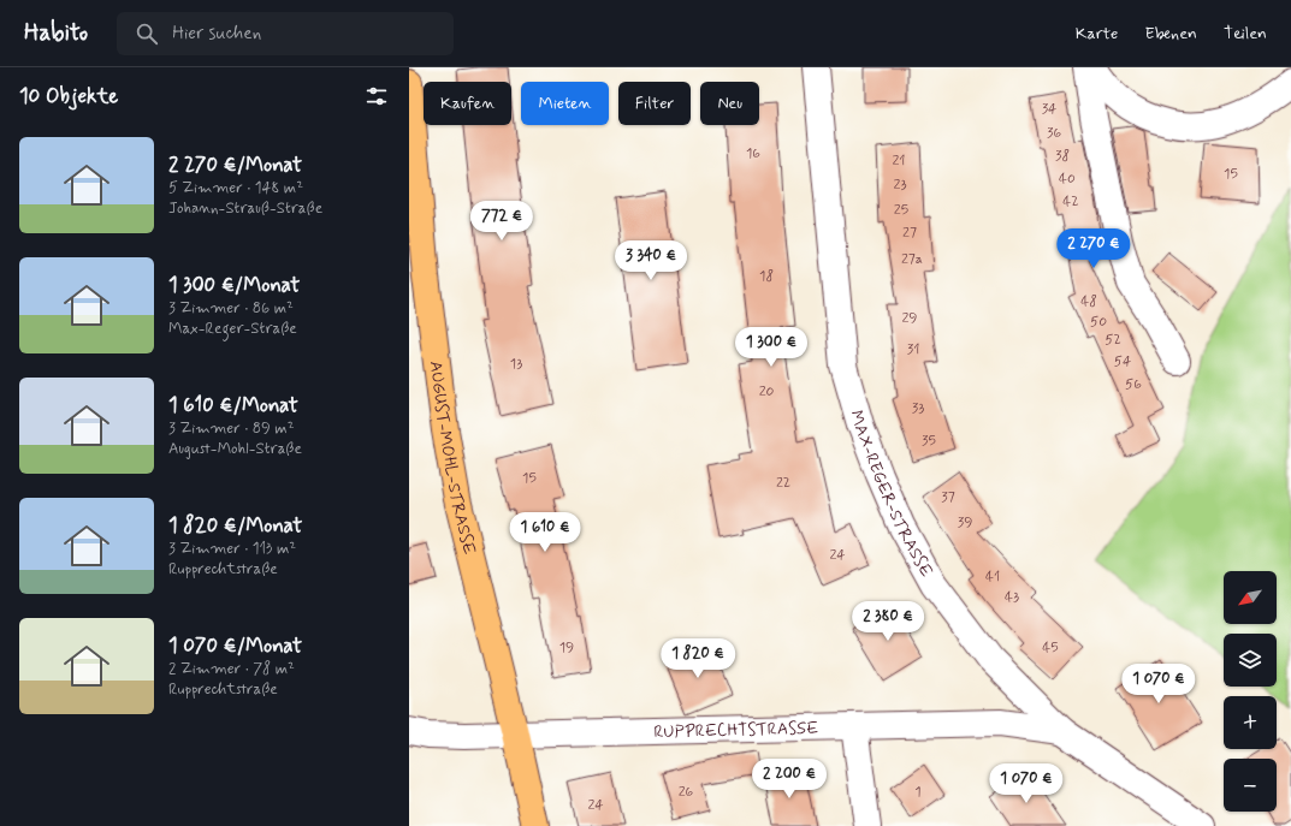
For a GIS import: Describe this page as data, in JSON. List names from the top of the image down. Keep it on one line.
{"streets":{"main road":["AUGUST-MOHL-STRASSE"],"street":["MAX-REGER-STRASSE","RUPPRECHTSTRASSE"]},"crossings":[["AUGUST-MOHL-STRASSE","RUPPRECHTSTRASSE"],["MAX-REGER-STRASSE","RUPPRECHTSTRASSE"]],"house_numbers":["34","36","16","38","21","15","40","23","42","25","27","27a","18","48","29","50","52","31","54","13","56","20","33","35","15","22","37","39","24","41","43","19","45","26","1","24"],"north":"bottom left","page":{"header":"Habito","search":"Hier suchen","nav":["Karte","Ebenen","Teilen"],"heading":"10 Objekte","chip":["Kaufen","Mieten","Filter","Neu"],"list":[{"name":"2 270 €/Monat","note":"5 Zimmer · 148 m² · Johann-Strauß-Straße"},{"name":"1 300 €/Monat","note":"3 Zimmer · 86 m² · Max-Reger-Straße"},{"name":"1 610 €/Monat","note":"3 Zimmer · 89 m² · August-Mohl-Straße"},{"name":"1 820 €/Monat","note":"3 Zimmer · 113 m² · Rupprechtstraße"},{"name":"1 070 €/Monat","note":"2 Zimmer · 78 m² · Rupprechtstraße"}],"price":["772 €","2 270 €","3 340 €","1 300 €","1 610 €","2 380 €","1 820 €","1 070 €","2 200 €","1 070 €"],"map_buttons":["+","−"]}}
